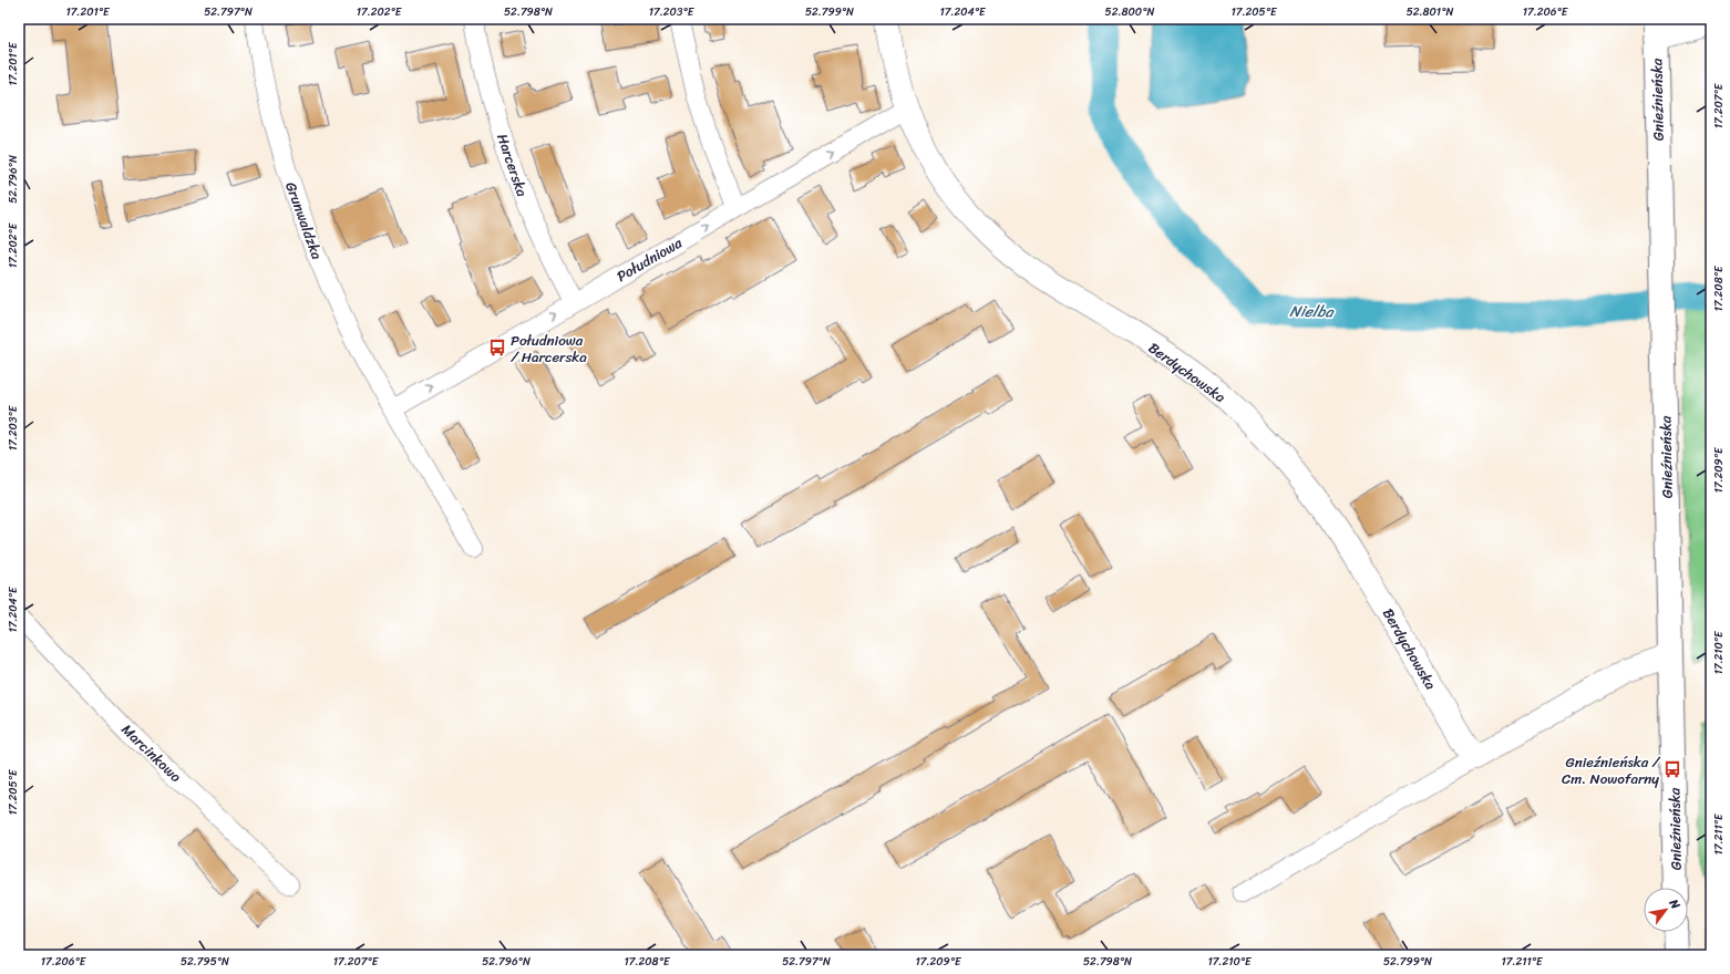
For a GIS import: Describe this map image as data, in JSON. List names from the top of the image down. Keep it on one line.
{"streets":{"main road":["Gnieźnieńska"],"street":["Harcerska","Grunwaldzka","Południowa","Berdychowska","Marcinkowo"]},"crossings":[["Harcerska","Południowa"],["Grunwaldzka","Południowa"],["Południowa","Berdychowska"]],"one_way":["Południowa"],"water":["Nielba"],"places":{"bus stop":["Południowa / Harcerska","Gnieźnieńska / Cm. Nowofarny"]},"north":"top right","coordinates":["17.201°E","52.797°N","17.202°E","52.798°N","17.203°E","52.799°N","17.204°E","52.800°N","17.205°E","52.801°N","17.206°E","17.207°E","52.796°N","17.208°E","17.209°E","17.210°E","17.211°E","52.795°N"]}
